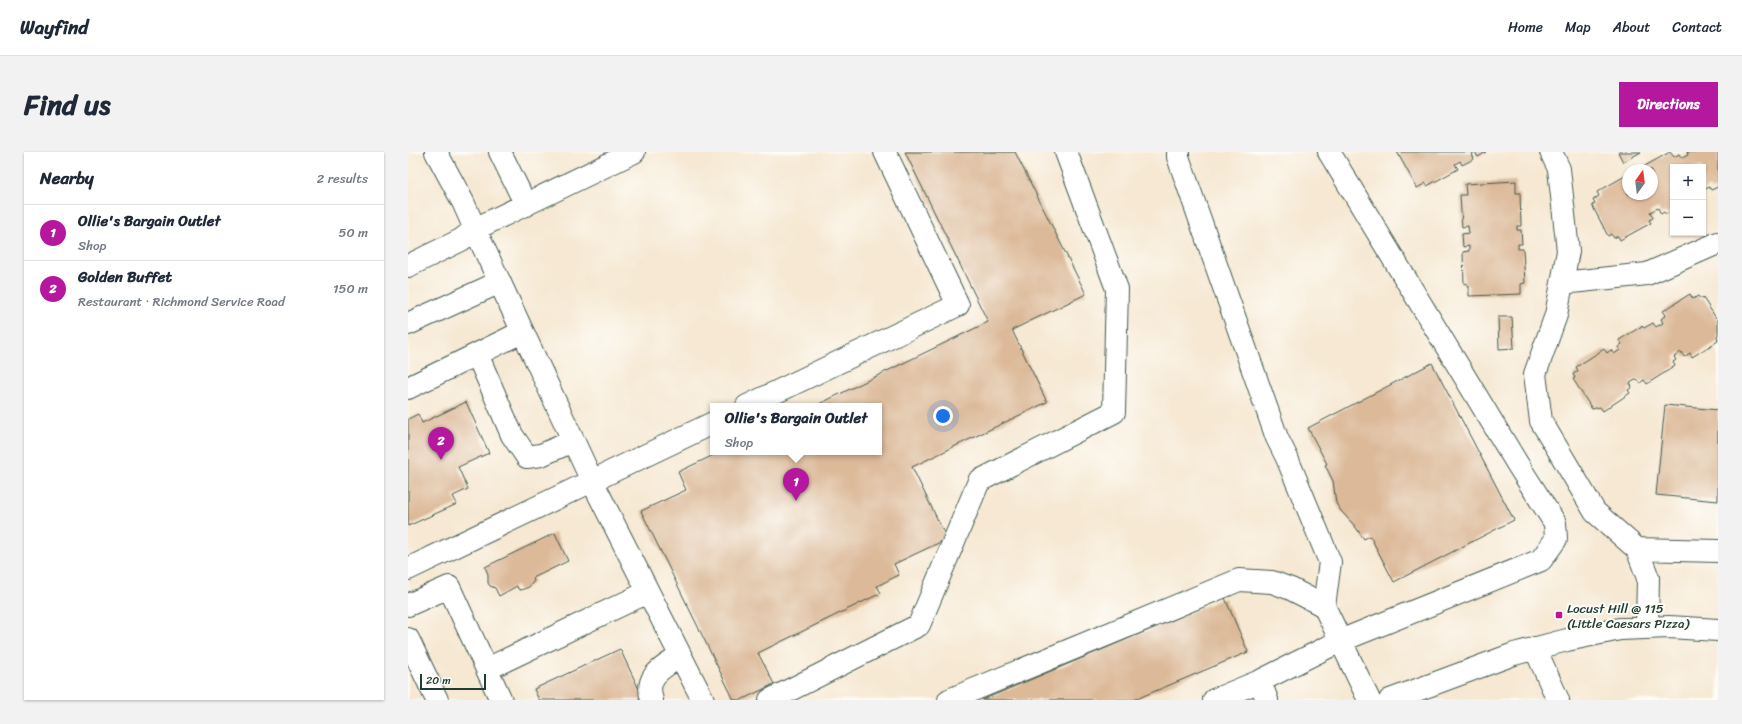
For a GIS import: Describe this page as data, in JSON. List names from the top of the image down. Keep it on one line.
{"places":{"transit":["Locust Hill @ 115 (Little Caesars Pizza)"]},"scale_bar":"20 m","north":"top","page":{"header":"Wayfind","nav":["Home","Map","About","Contact"],"title":"Find us","buttons":"Directions","heading":["Nearby","2 results"],"map_buttons":["+","−"],"list":[{"mark":"1","name":"Ollie's Bargain Outlet","note":"Shop","value":"50 m"},{"mark":"2","name":"Golden Buffet","note":"Restaurant · Richmond Service Road","value":"150 m"}],"popup":["Ollie's Bargain Outlet","Shop"],"pins":["2","1"],"scale":"20 m"}}
